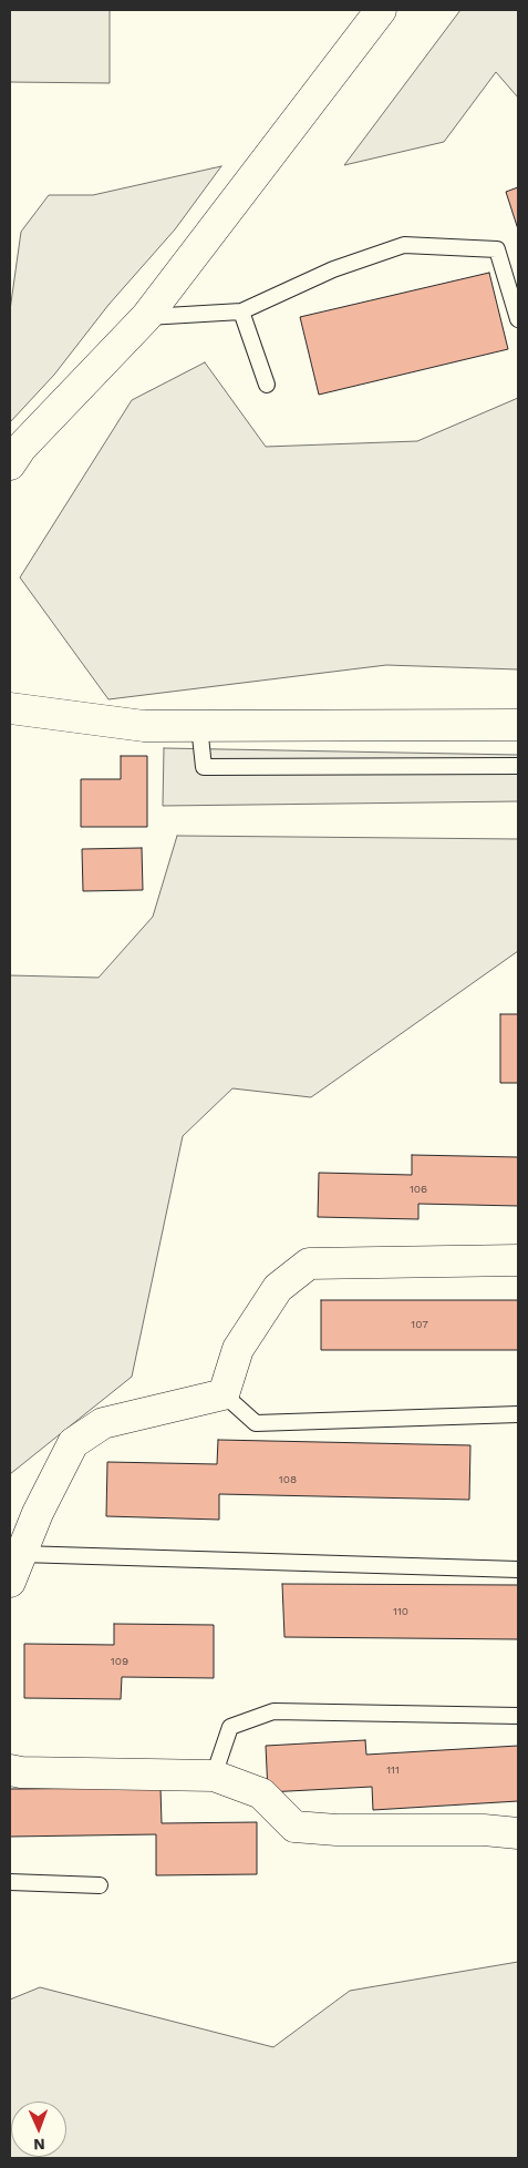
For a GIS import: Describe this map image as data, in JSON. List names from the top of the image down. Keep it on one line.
{"house_numbers":["106","107","108","110","109","111"],"north":"bottom"}
